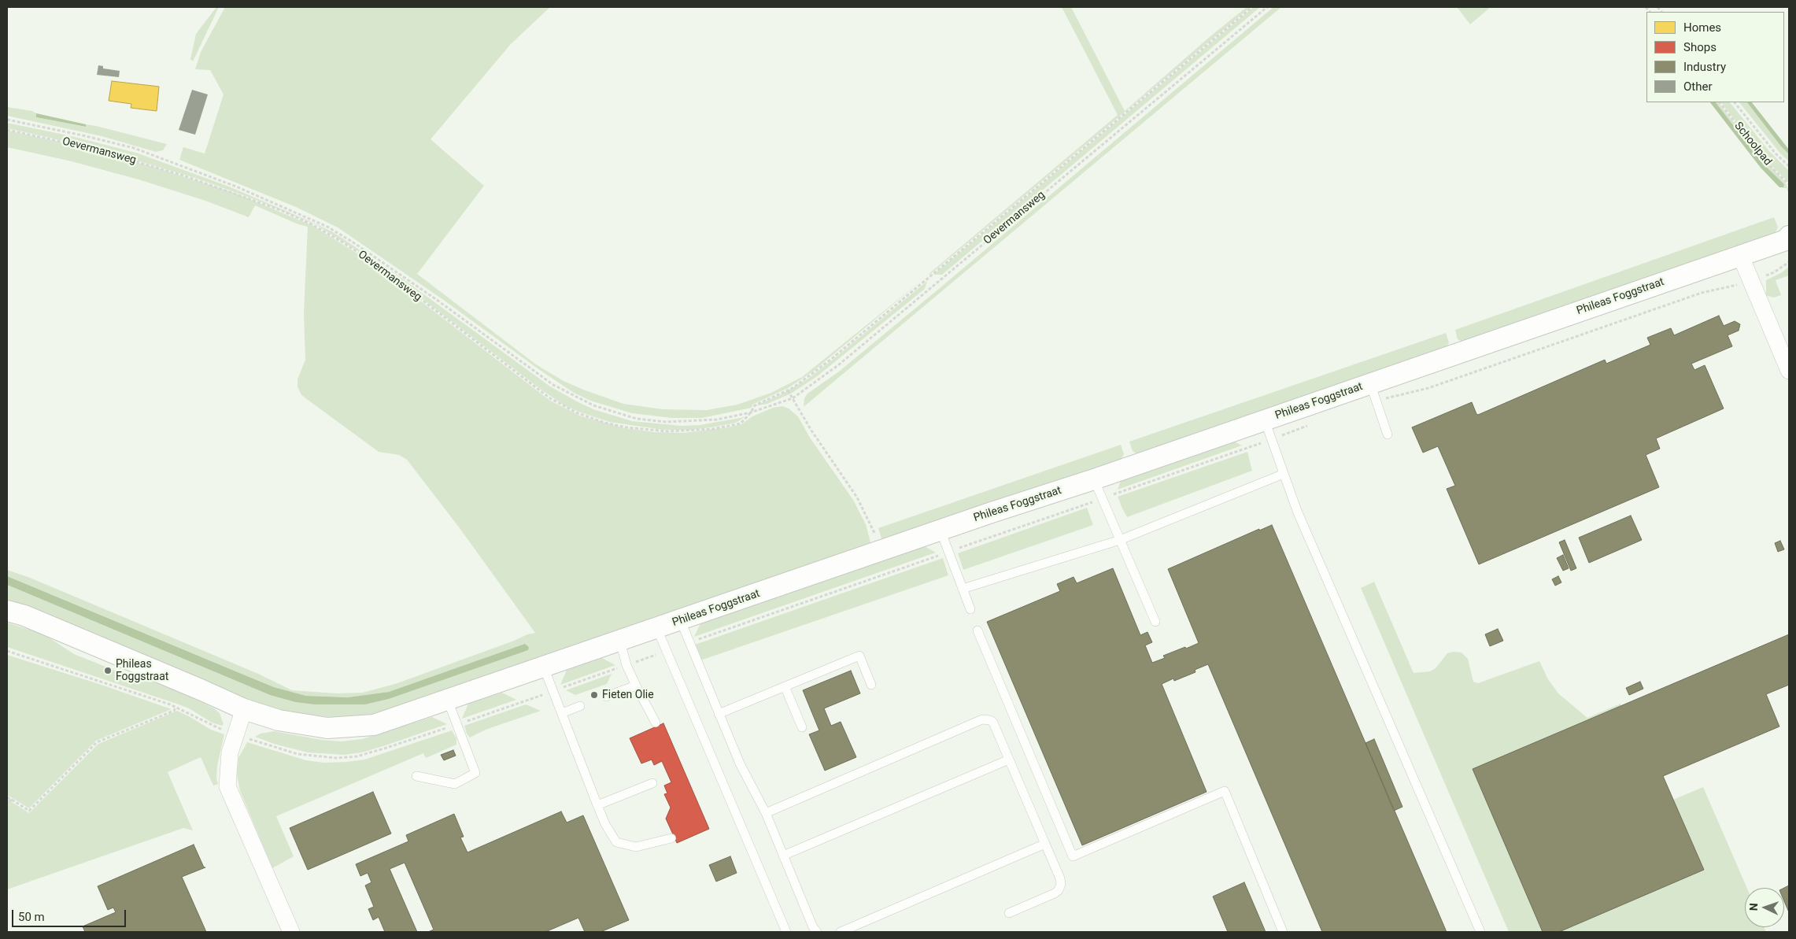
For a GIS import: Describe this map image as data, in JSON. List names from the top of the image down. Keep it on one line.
{"streets":{"street":["Phileas Foggstraat"],"path":["Schoolpad","Oevermansweg"]},"places":["Phileas Foggstraat","Fieten Olie"],"legend":["Homes","Shops","Industry","Other"],"scale_bar":"50 m","north":"left"}
